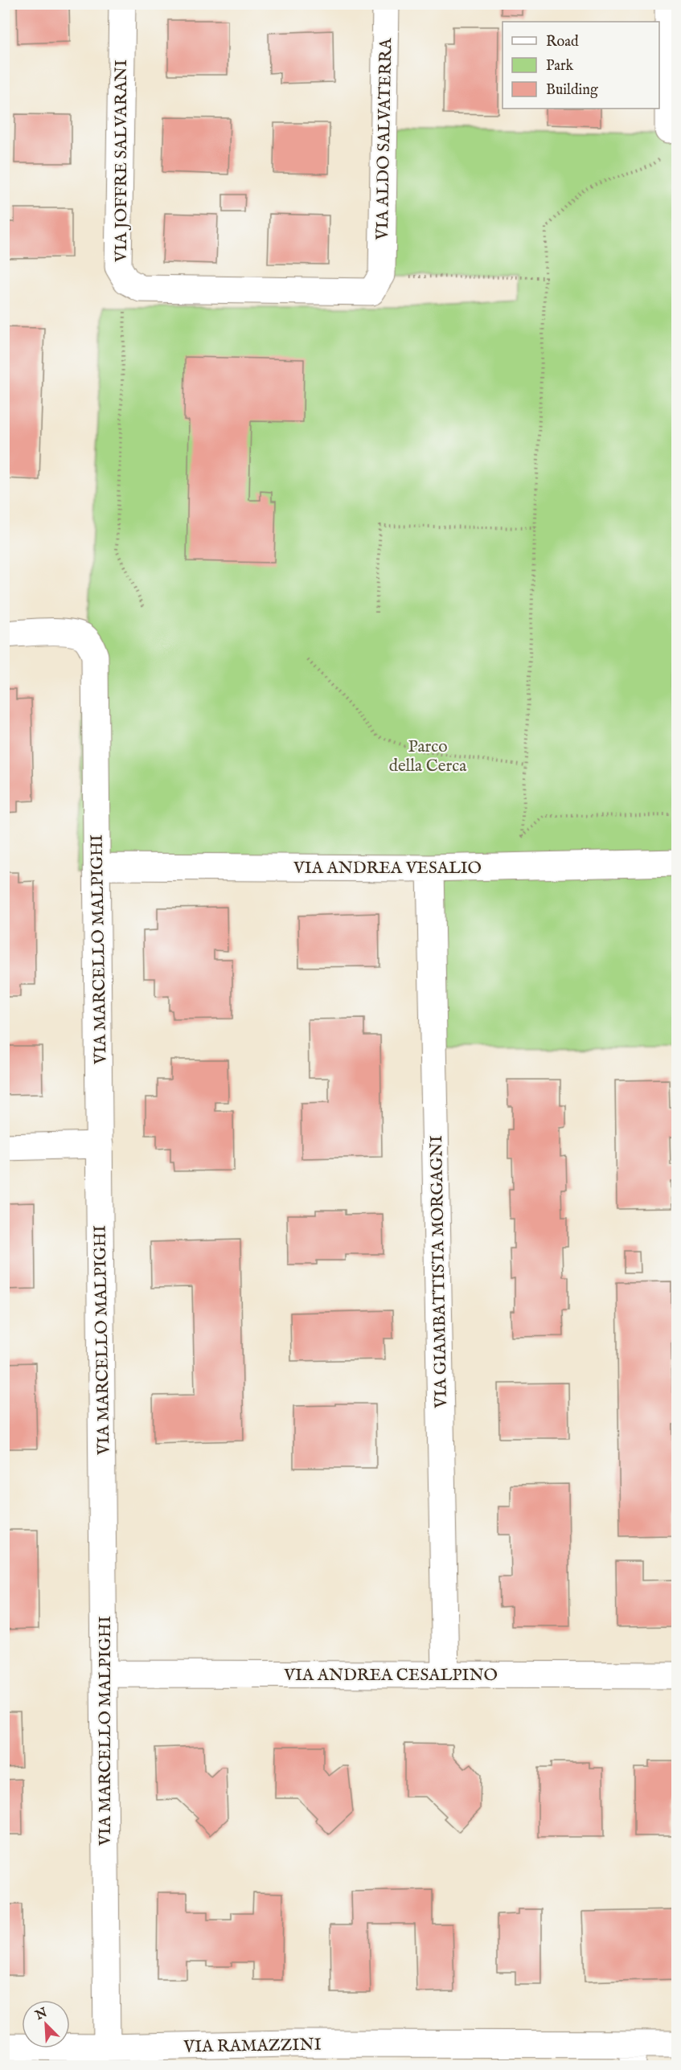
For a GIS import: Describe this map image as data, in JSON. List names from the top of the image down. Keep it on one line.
{"streets":{"street":["VIA ALDO SALVATERRA","VIA JOFFRE SALVARANI","VIA ANDREA VESALIO","VIA MARCELLO MALPIGHI","VIA GIAMBATTISTA MORGAGNI","VIA ANDREA CESALPINO","VIA RAMAZZINI"]},"crossings":[["VIA ALDO SALVATERRA","VIA JOFFRE SALVARANI"],["VIA ANDREA VESALIO","VIA MARCELLO MALPIGHI"],["VIA ANDREA VESALIO","VIA GIAMBATTISTA MORGAGNI"],["VIA MARCELLO MALPIGHI","VIA ANDREA CESALPINO"],["VIA MARCELLO MALPIGHI","VIA RAMAZZINI"],["VIA GIAMBATTISTA MORGAGNI","VIA ANDREA CESALPINO"]],"parks":["Parco della Cerca"],"legend":["Road","Park","Building"],"north":"top left"}
